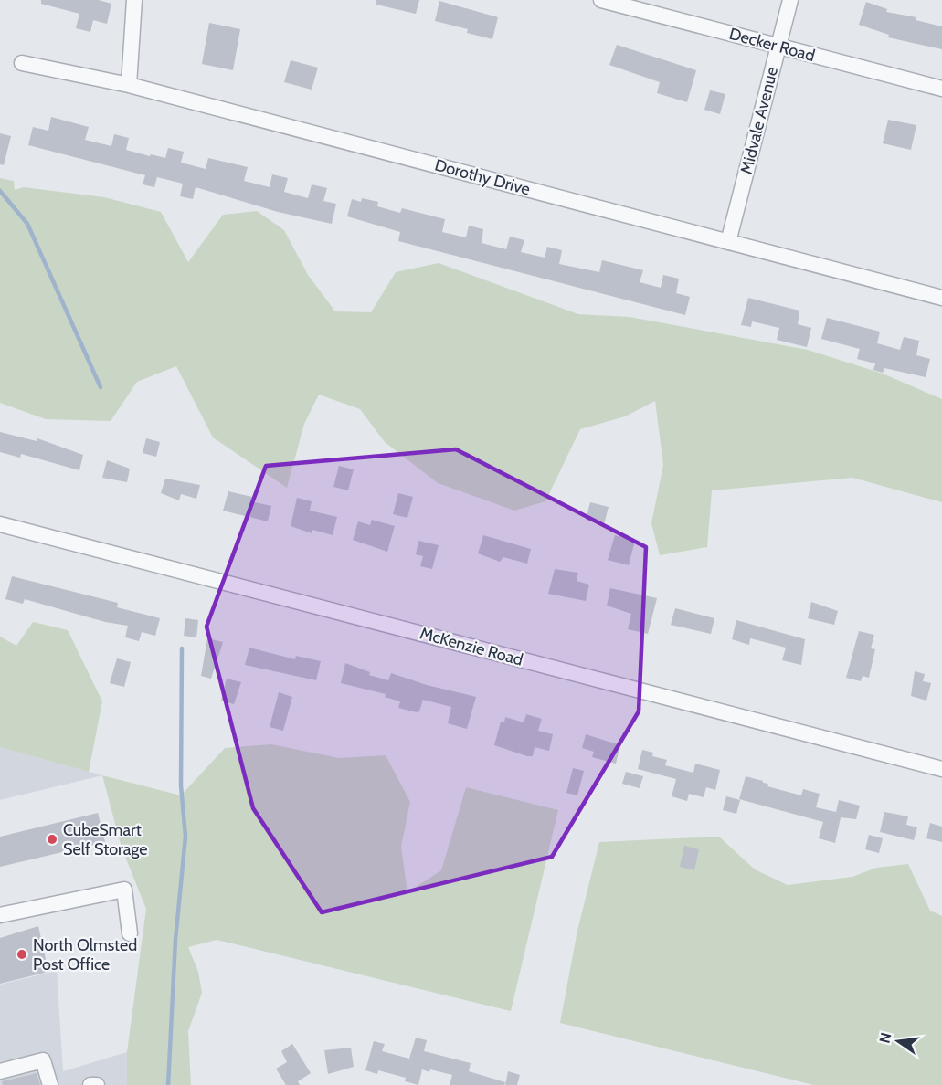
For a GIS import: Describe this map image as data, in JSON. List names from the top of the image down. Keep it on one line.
{"streets":{"street":["Decker Road","Midvale Avenue","Dorothy Drive","McKenzie Road"]},"crossings":[["Decker Road","Midvale Avenue"],["Midvale Avenue","Dorothy Drive"]],"places":["CubeSmart Self Storage","North Olmsted Post Office"],"north":"left"}
